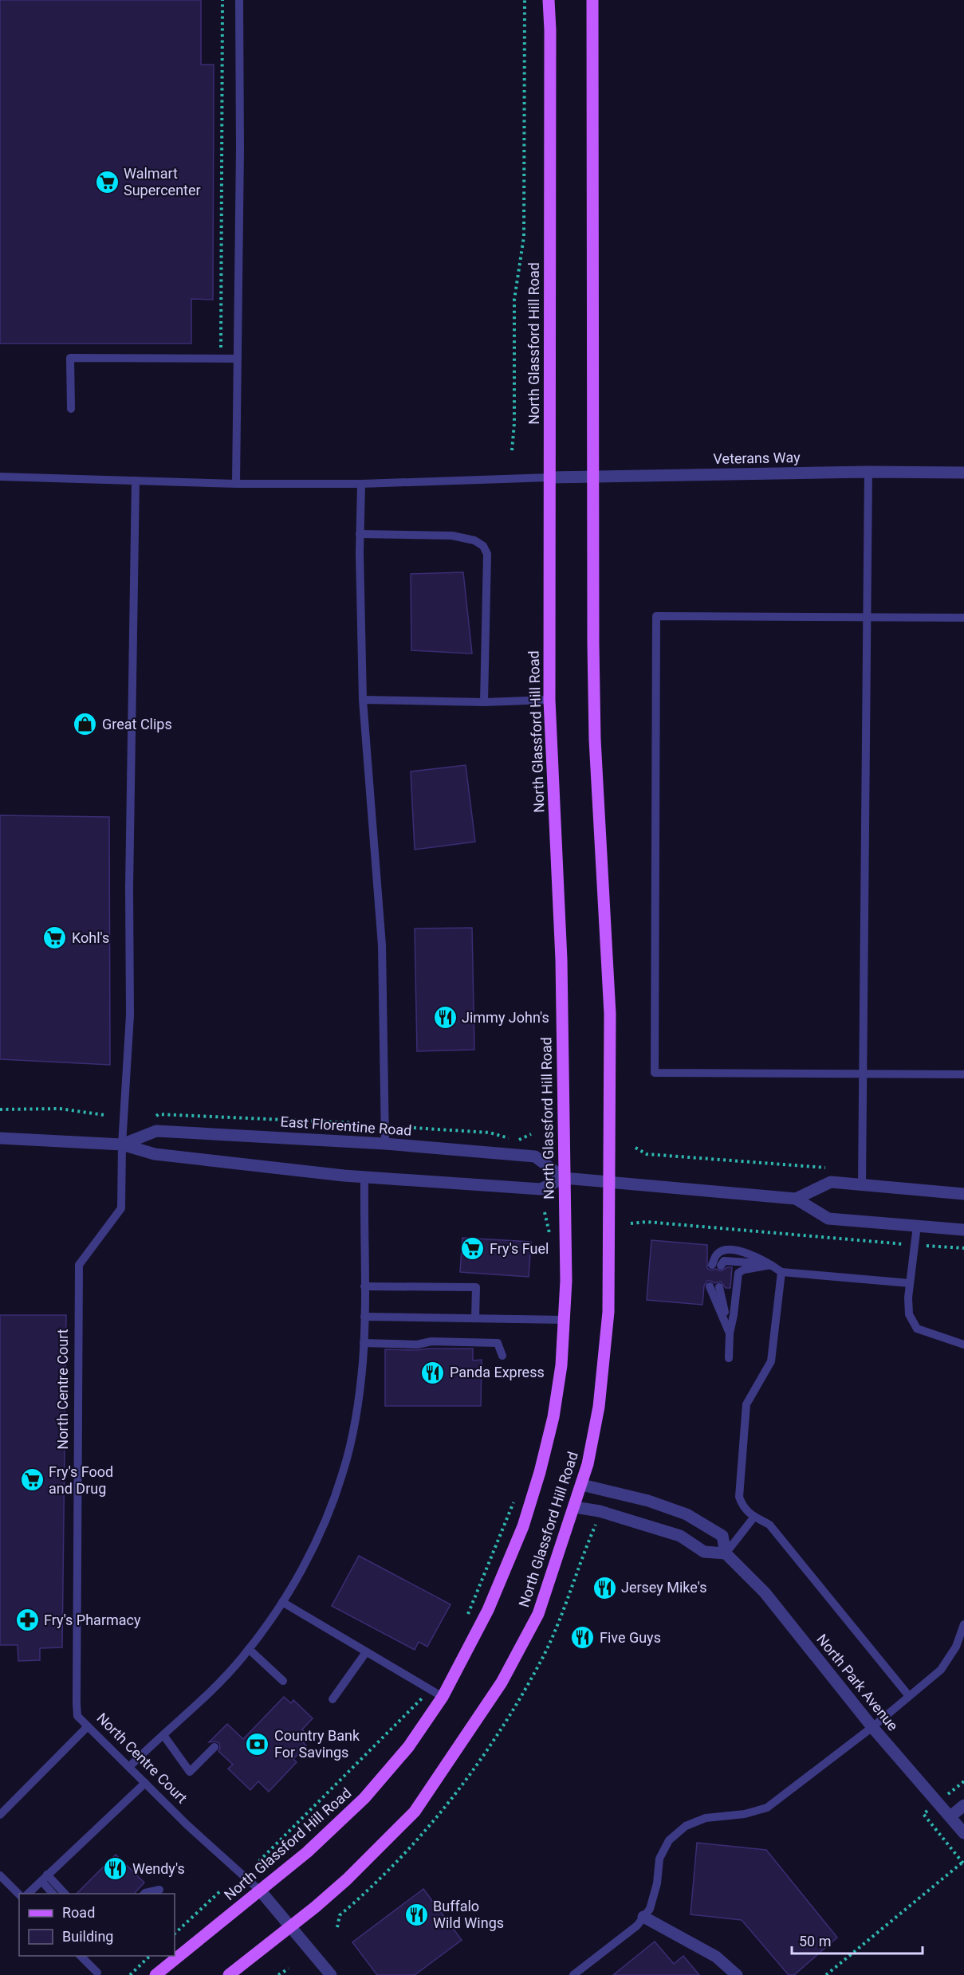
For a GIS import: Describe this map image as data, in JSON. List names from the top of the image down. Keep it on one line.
{"streets":{"main road":["North Glassford Hill Road"],"street":["Veterans Way","East Florentine Road","North Centre Court","North Park Avenue"]},"crossings":[["North Glassford Hill Road","Veterans Way"],["North Glassford Hill Road","East Florentine Road"],["North Glassford Hill Road","North Centre Court"],["East Florentine Road","North Centre Court"]],"places":{"supermarket":["Walmart Supercenter","Kohl's","Fry's Fuel","Fry's Food and Drug"],"shop":["Great Clips"],"restaurant":["Jimmy John's","Panda Express","Jersey Mike's","Five Guys","Wendy's","Buffalo Wild Wings"],"pharmacy":["Fry's Pharmacy"],"bank":["Country Bank For Savings"]},"legend":["Road","Building"],"scale_bar":"50 m"}
